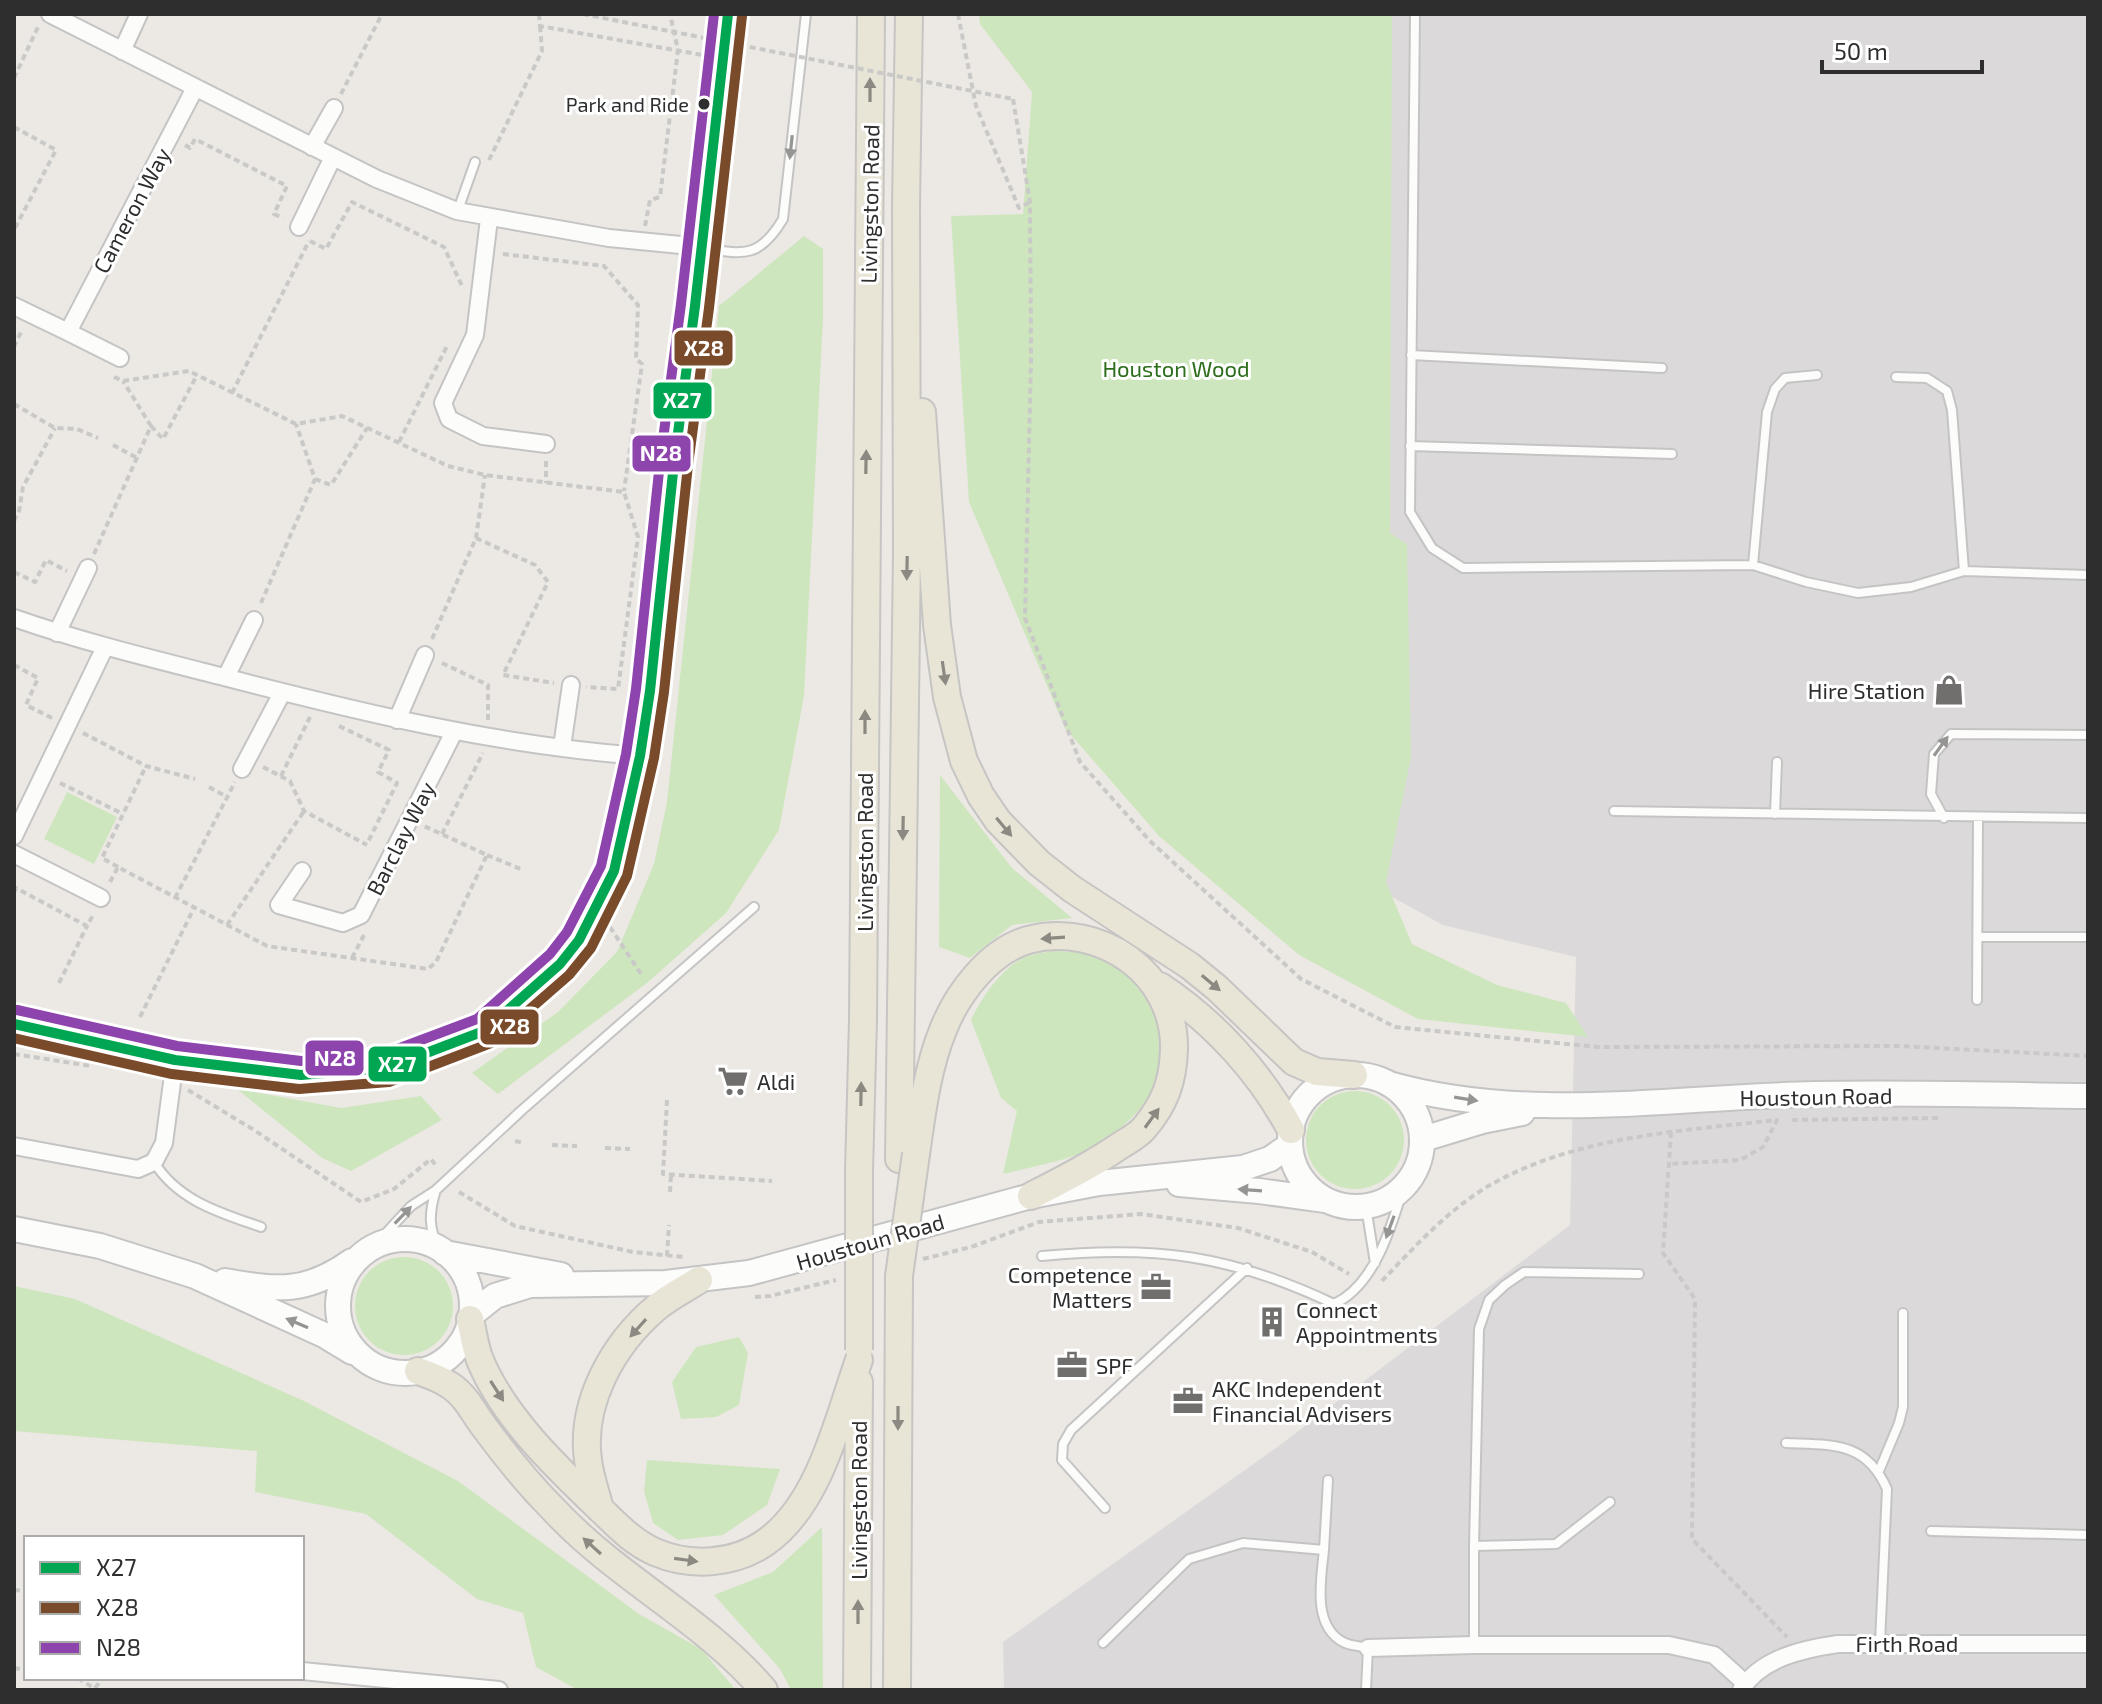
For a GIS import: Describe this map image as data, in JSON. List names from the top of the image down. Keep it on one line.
{"streets":{"main road":["Livingston Road"],"street":["Cameron Way","Barclay Way","Houstoun Road","Firth Road"]},"parks":["Houston Wood"],"places":{"other":["Park and Ride"],"shop":["Hire Station"],"supermarket":["Aldi"],"office":["Competence Matters","SPF","AKC Independent Financial Advisers"],"building":["Connect Appointments"]},"lines":["transit line X27","transit line N28","transit line X28"],"legend":["X27","X28","N28"],"scale_bar":"50 m"}
